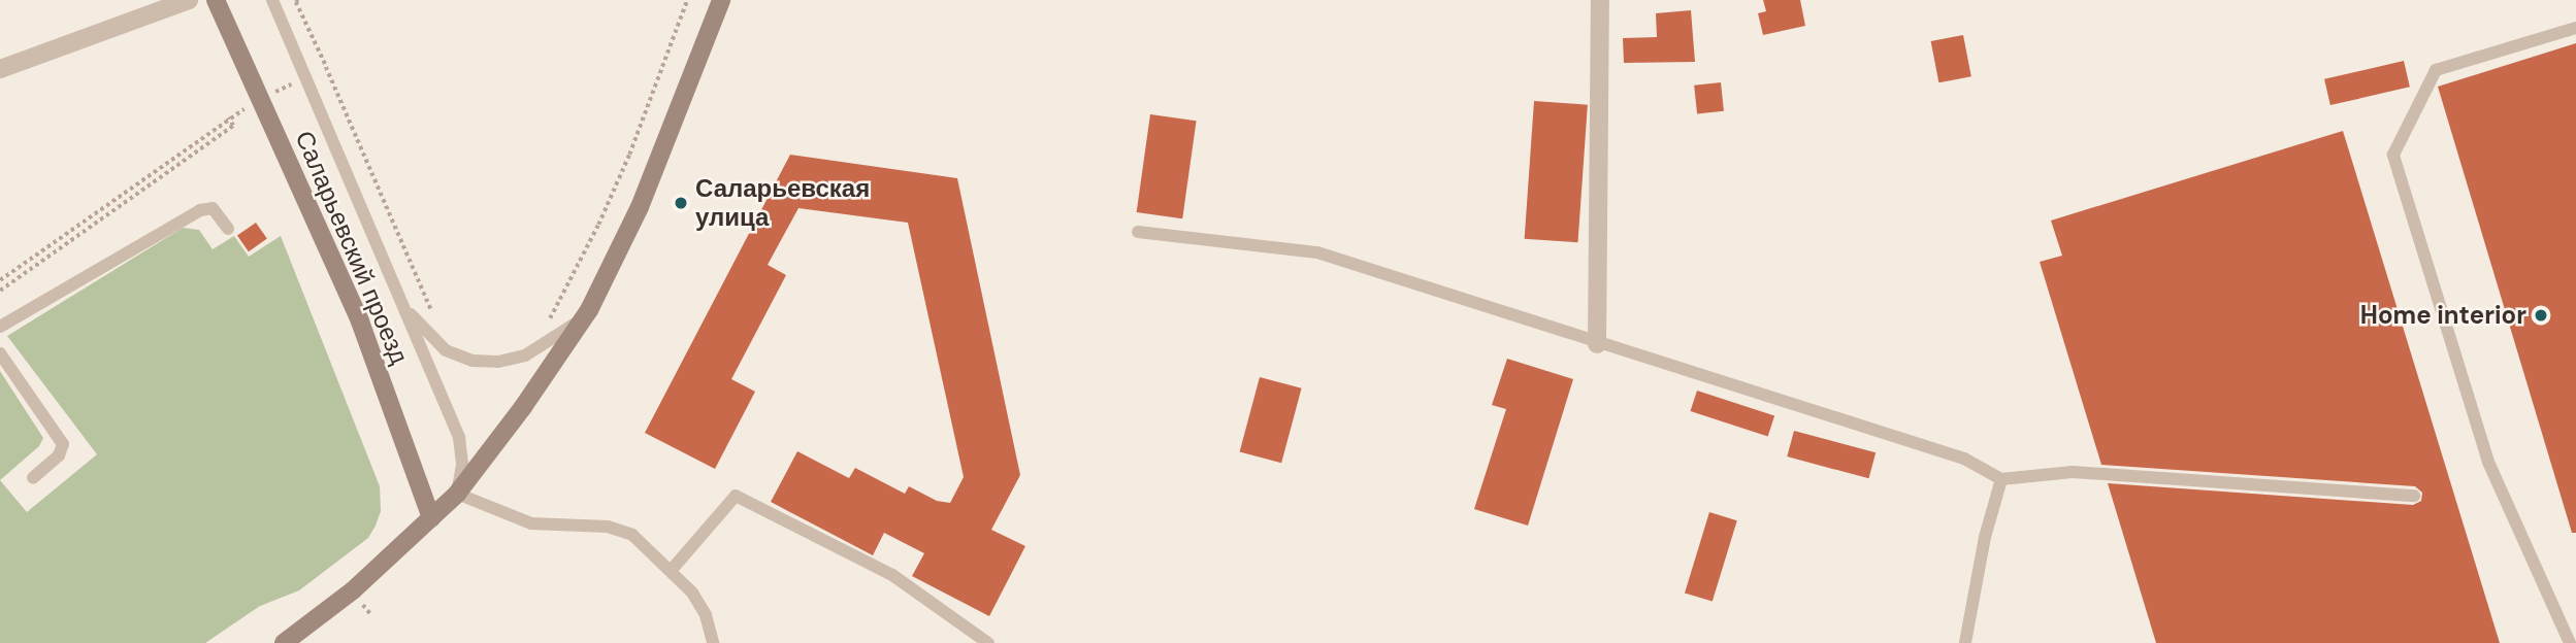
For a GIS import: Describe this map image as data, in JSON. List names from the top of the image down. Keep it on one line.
{"streets":{"street":["Саларьевский проезд"]},"places":["Саларьевская улица","Home interior"]}
